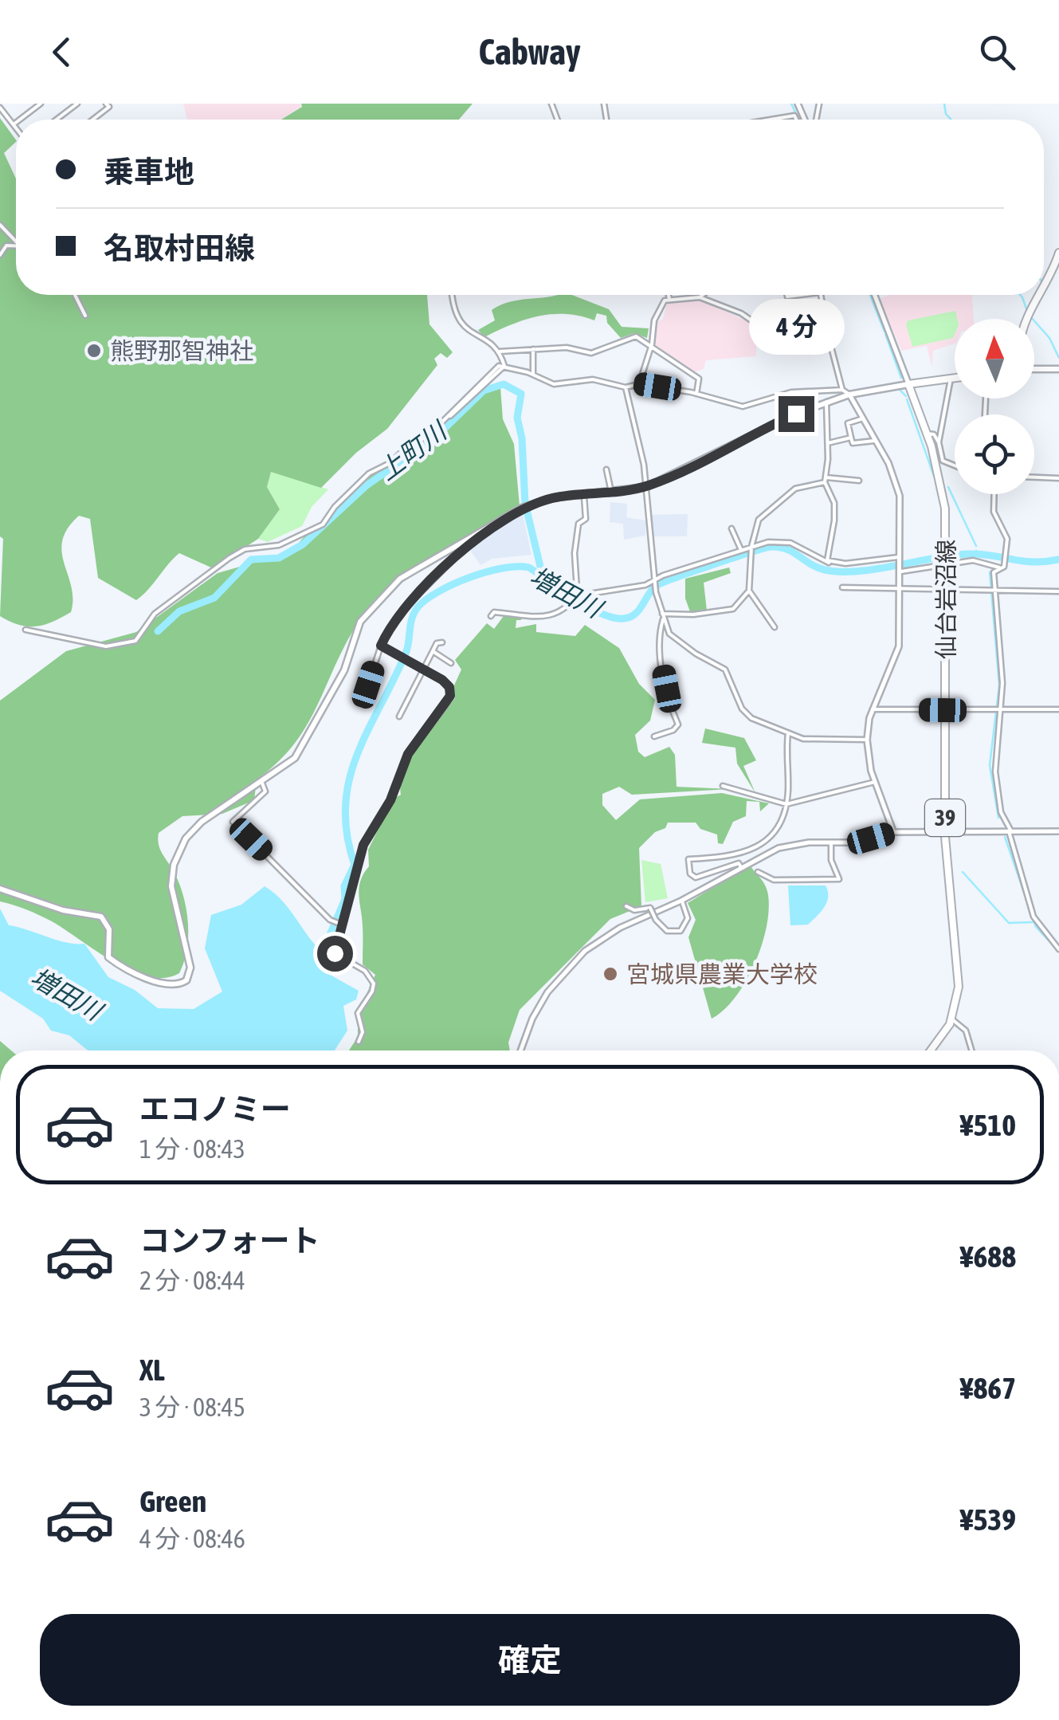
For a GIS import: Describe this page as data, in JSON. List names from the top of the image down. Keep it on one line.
{"streets":{"main road":["仙台岩沼線","39"]},"water":["上町川","増田川"],"places":["熊野那智神社","宮城県農業大学校"],"north":"top","page":{"header":"Cabway","banner":["乗車地","名取村田線"],"bubble":"4 分","list":[{"name":"エコノミー","note":"1 分 · 08:43","value":"¥510"},{"name":"コンフォート","note":"2 分 · 08:44","value":"¥688"},{"name":"XL","note":"3 分 · 08:45","value":"¥867"},{"name":"Green","note":"4 分 · 08:46","value":"¥539"}],"buttons":"確定"}}
